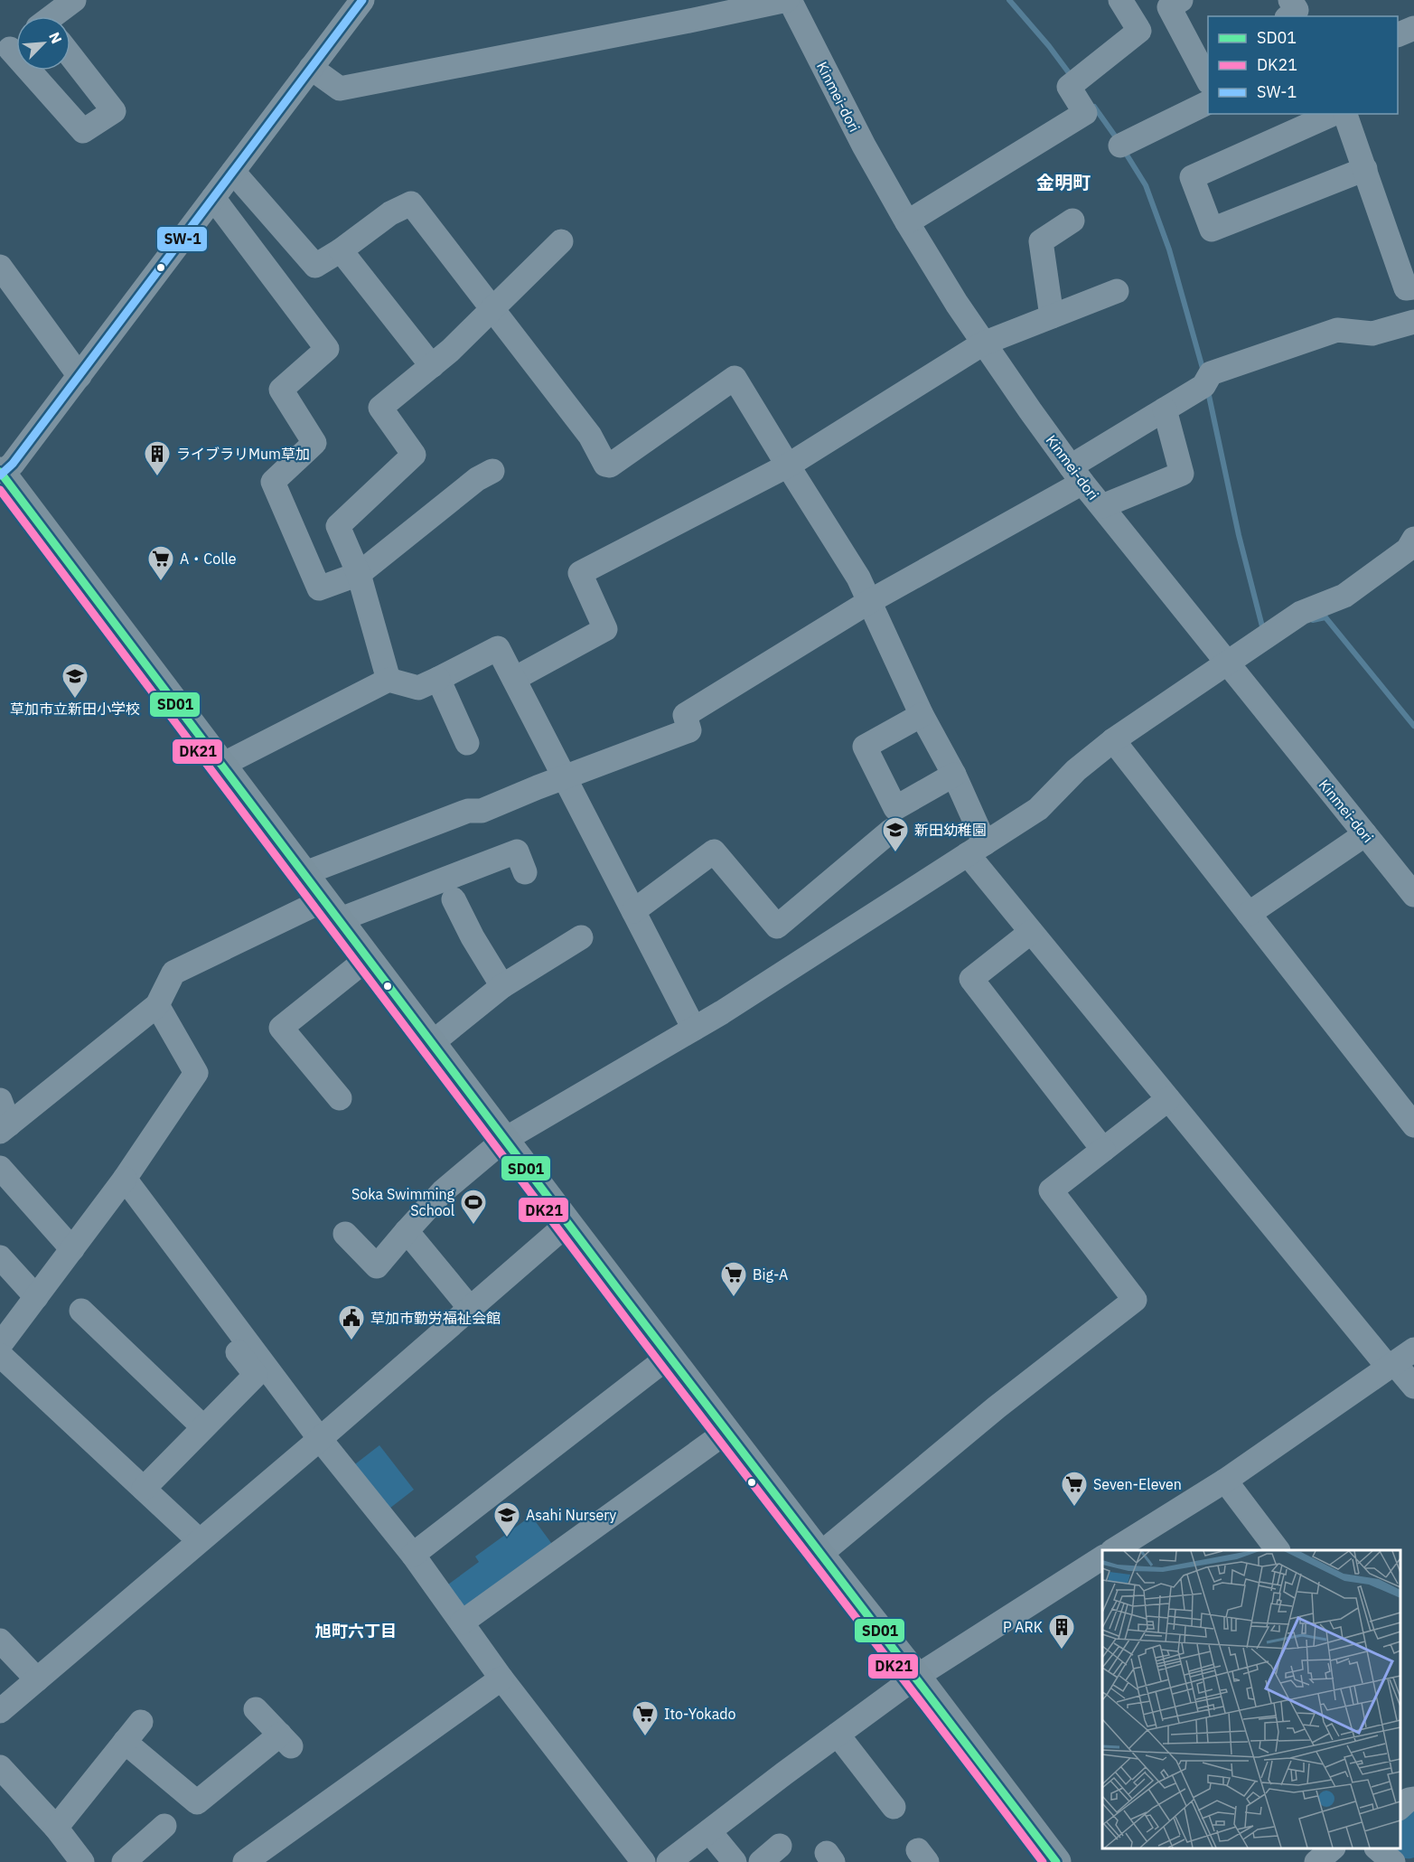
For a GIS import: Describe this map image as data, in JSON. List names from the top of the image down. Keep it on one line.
{"streets":{"street":["Kinmei-dori"]},"districts":["金明町","旭町六丁目"],"places":{"building":["ライブラリMum草加","P ARK"],"supermarket":["A・Colle","Big-A","Seven-Eleven","Ito-Yokado"],"school or university":["草加市立新田小学校","新田幼稚園","Asahi Nursery"],"sports":["Soka Swimming School"],"public building":["草加市勤労福祉会館"]},"lines":["transit line SW-1","transit line SD01","transit line DK21"],"legend":["SD01","DK21","SW-1"],"north":"top right"}
